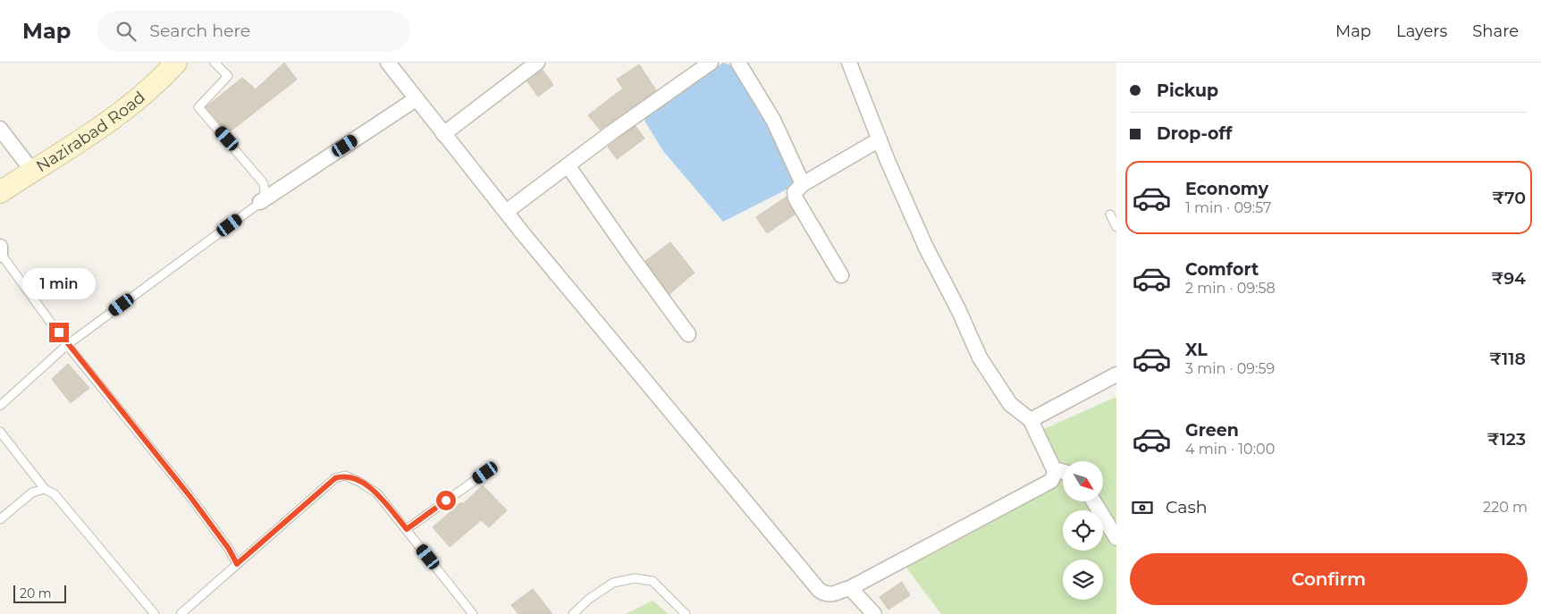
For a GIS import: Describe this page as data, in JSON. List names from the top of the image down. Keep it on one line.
{"streets":{"main road":["Nazirabad Road"]},"scale_bar":"20 m","north":"bottom right","page":{"header":"Map","search":"Search here","nav":["Map","Layers","Share"],"banner":["Pickup","Drop-off"],"list":[{"name":"Economy","note":"1 min · 09:57","value":"₹70"},{"name":"Comfort","note":"2 min · 09:58","value":"₹94"},{"name":"XL","note":"3 min · 09:59","value":"₹118"},{"name":"Green","note":"4 min · 10:00","value":"₹123"}],"bubble":"1 min","pay":["Cash","220 m"],"buttons":"Confirm","scale":"20 m"}}
